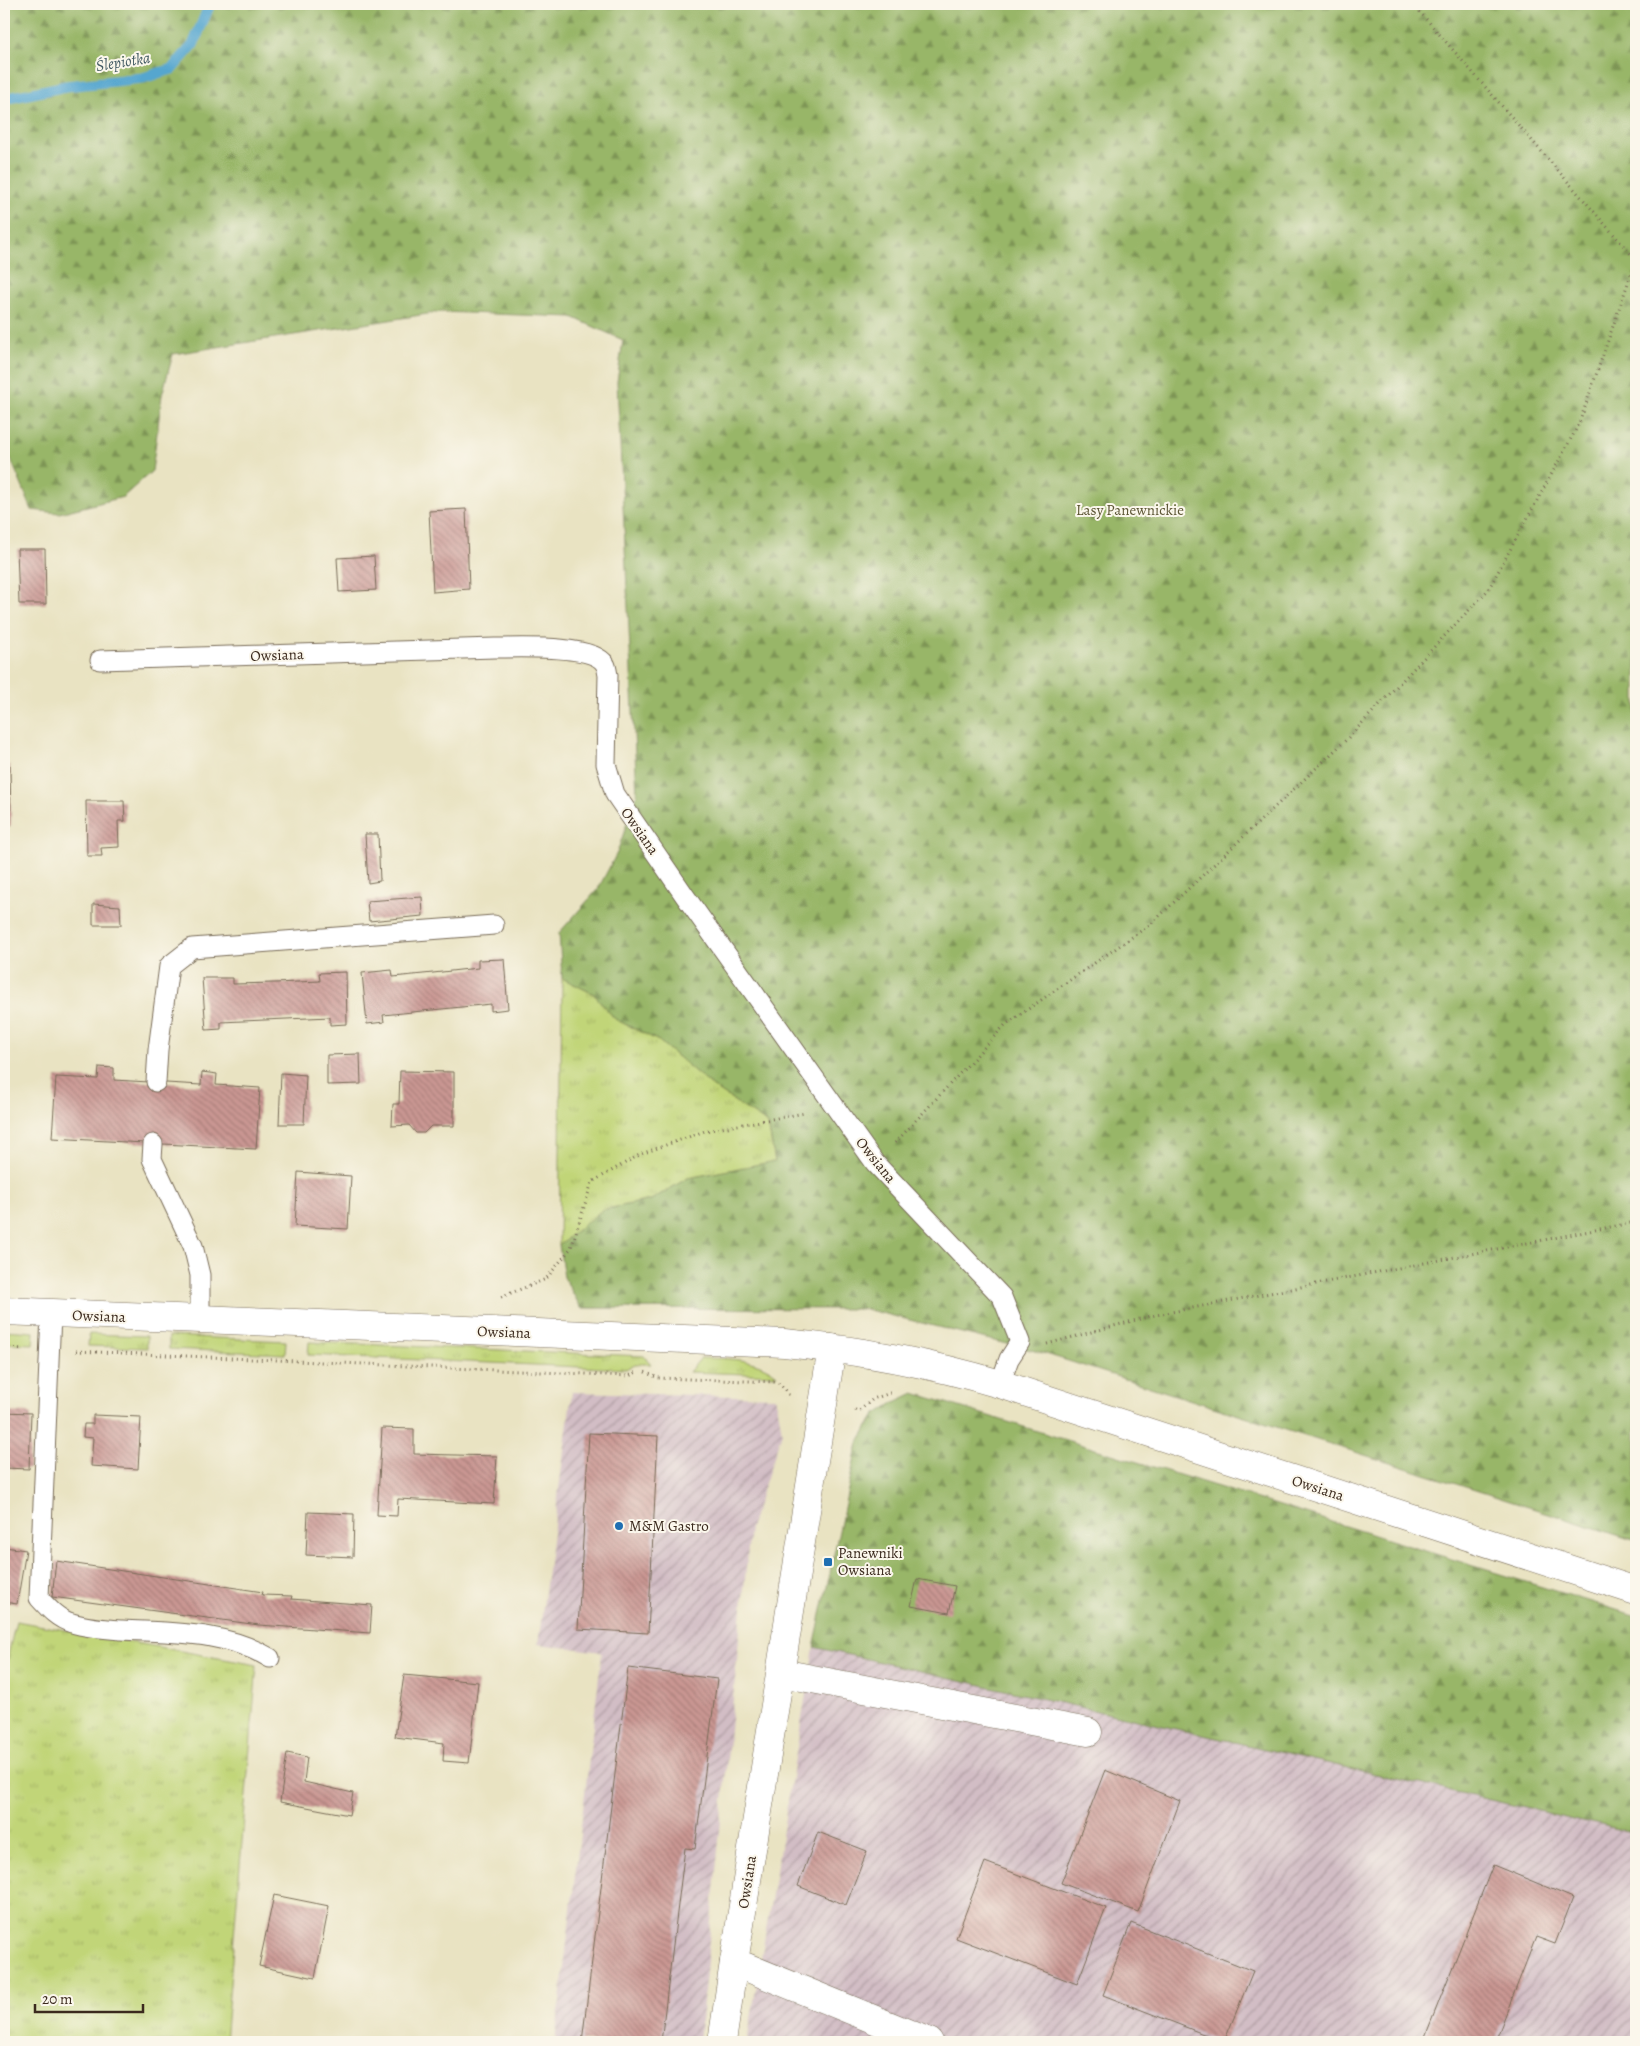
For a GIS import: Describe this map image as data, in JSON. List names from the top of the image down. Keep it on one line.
{"streets":{"street":["Owsiana"]},"water":["Ślepiotka"],"parks":["Lasy Panewnickie"],"places":{"other":["M&M Gastro"],"transit":["Panewniki Owsiana"]},"scale_bar":"20 m"}
